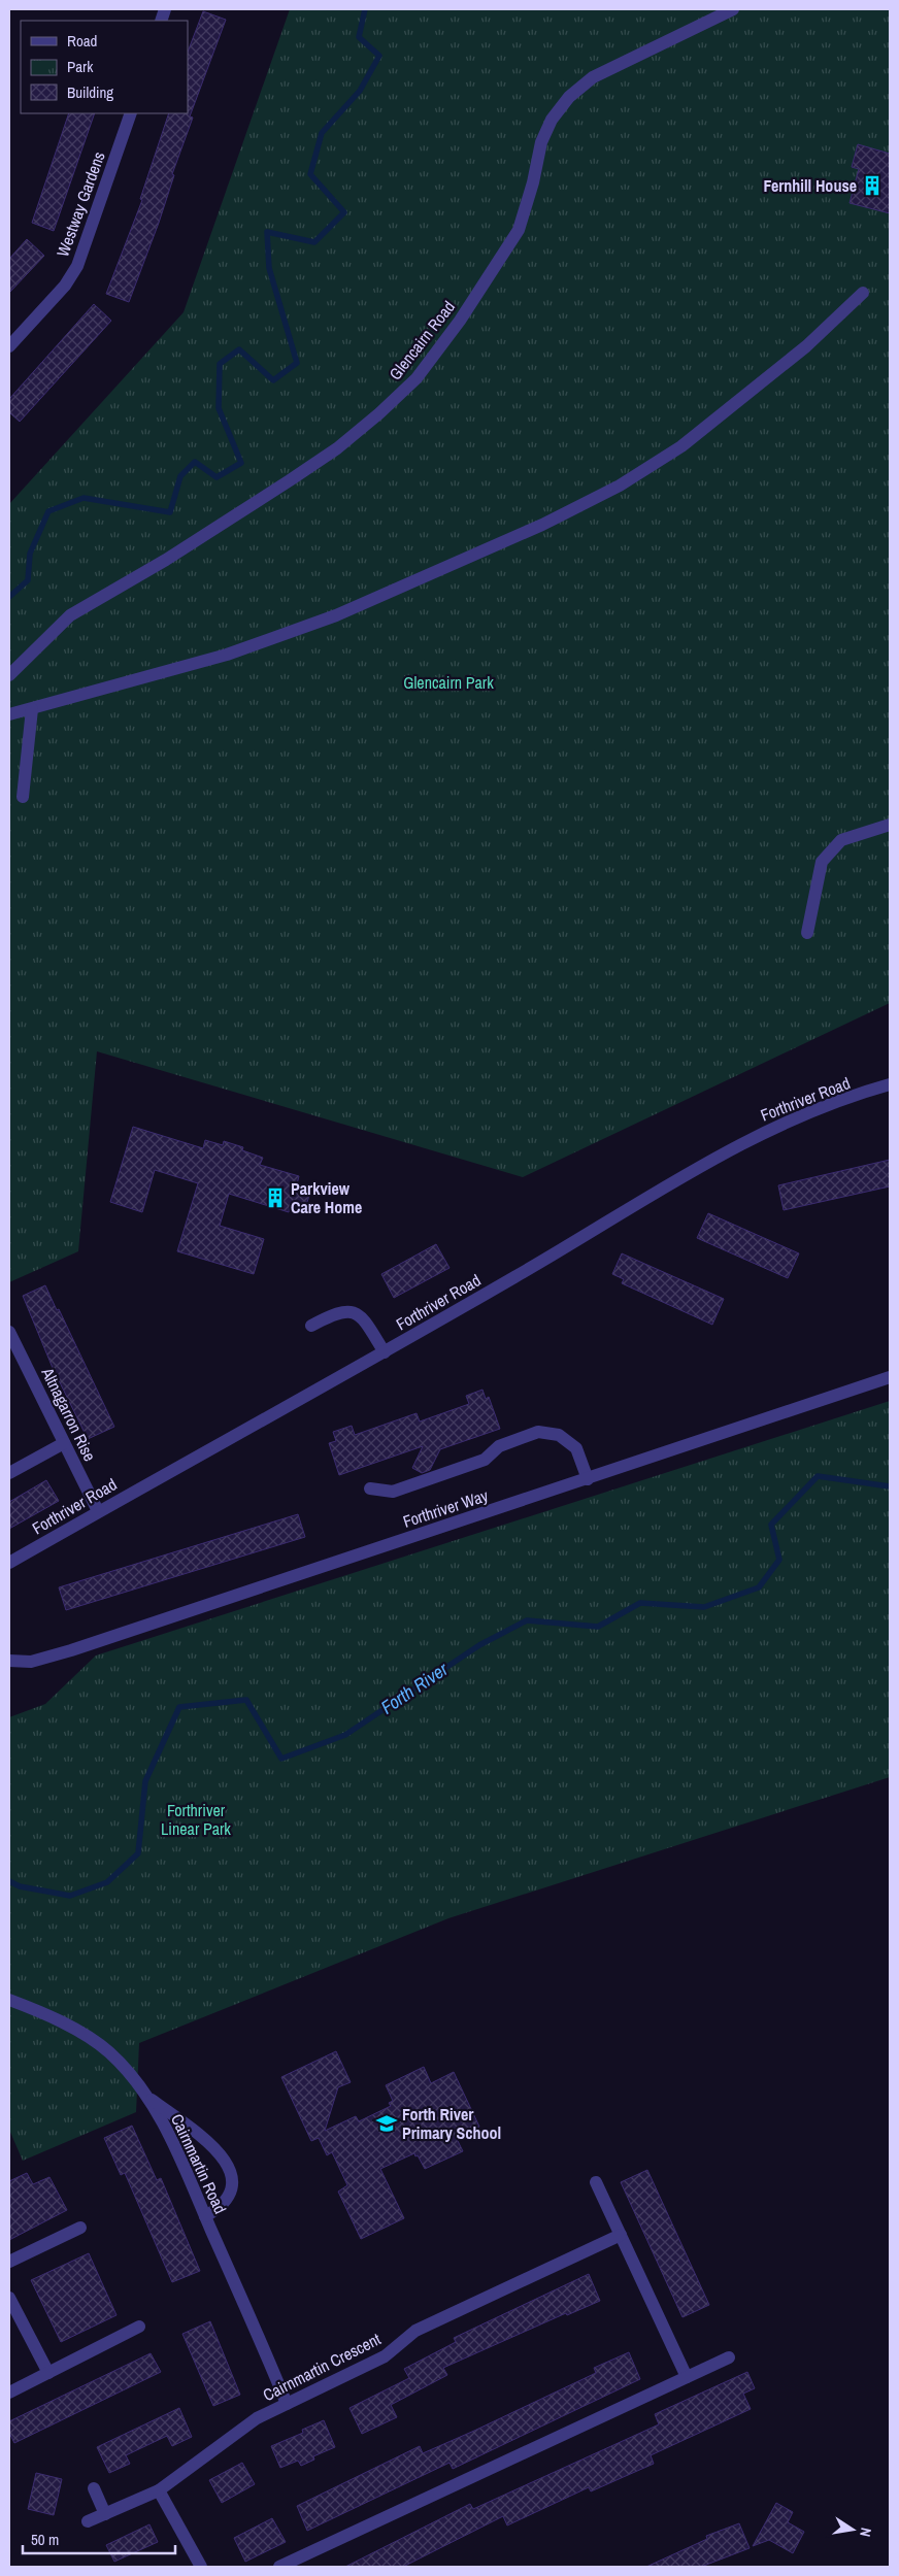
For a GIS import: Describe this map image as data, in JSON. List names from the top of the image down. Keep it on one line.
{"streets":{"street":["Westway Gardens","Glencairn Road","Forthriver Road","Altnagarron Rise","Forthriver Way","Cairnmartin Road","Cairnmartin Crescent"]},"crossings":[["Forthriver Road","Altnagarron Rise"],["Cairnmartin Road","Cairnmartin Crescent"]],"water":["Forth River"],"parks":["Glencairn Park","Forthriver Linear Park"],"places":{"building":["Fernhill House","Parkview Care Home"],"school or university":["Forth River Primary School"]},"legend":["Road","Park","Building"],"scale_bar":"50 m","north":"right"}
